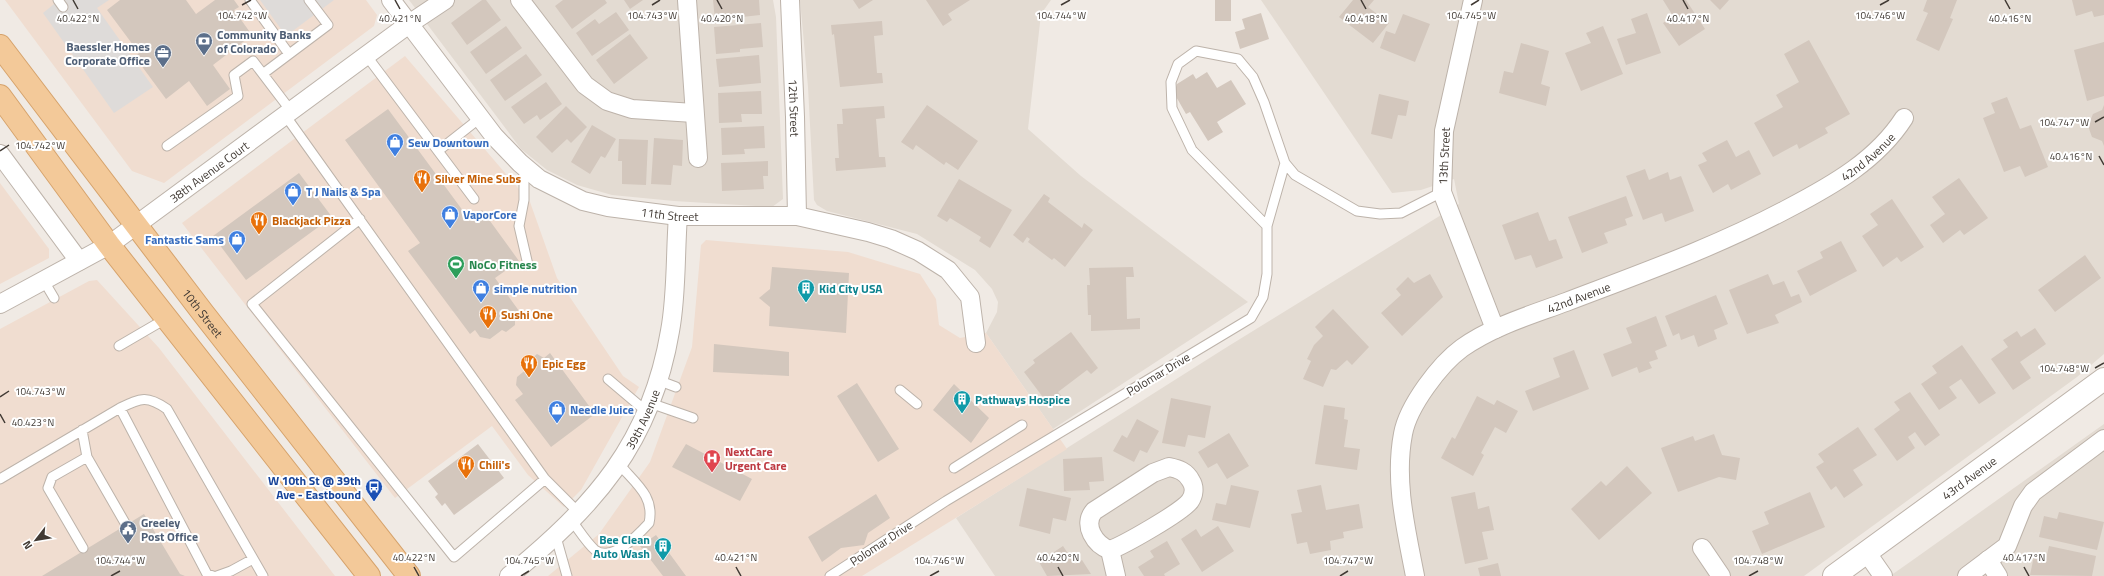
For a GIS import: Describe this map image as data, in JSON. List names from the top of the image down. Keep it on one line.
{"streets":{"main road":["10th Street"],"street":["12th Street","42nd Avenue","13th Street","38th Avenue Court","11th Street","39th Avenue","43rd Avenue"],"lane":["Polomar Drive"]},"crossings":[["12th Street","11th Street"],["42nd Avenue","13th Street"],["38th Avenue Court","11th Street"],["38th Avenue Court","10th Street"],["11th Street","39th Avenue"]],"places":{"bank":["Community Banks of Colorado"],"office":["Baessler Homes Corporate Office"],"shop":["Sew Downtown","T J Nails & Spa","VaporCore","Fantastic Sams","simple nutrition","Needle Juice"],"restaurant":["Silver Mine Subs","Blackjack Pizza","Sushi One","Epic Egg","Chili's"],"sports":["NoCo Fitness"],"building":["Kid City USA","Pathways Hospice","Bee Clean Auto Wash"],"hospital":["NextCare Urgent Care"],"bus stop":["W 10th St @ 39th Ave - Eastbound"],"public building":["Greeley Post Office"]},"north":"bottom left","coordinates":["104.744°W","104.742°W","104.743°W","104.745°W","104.746°W","40.422°N","40.421°N","40.420°N","40.418°N","40.417°N","40.416°N","104.747°W","104.748°W","40.423°N"]}
